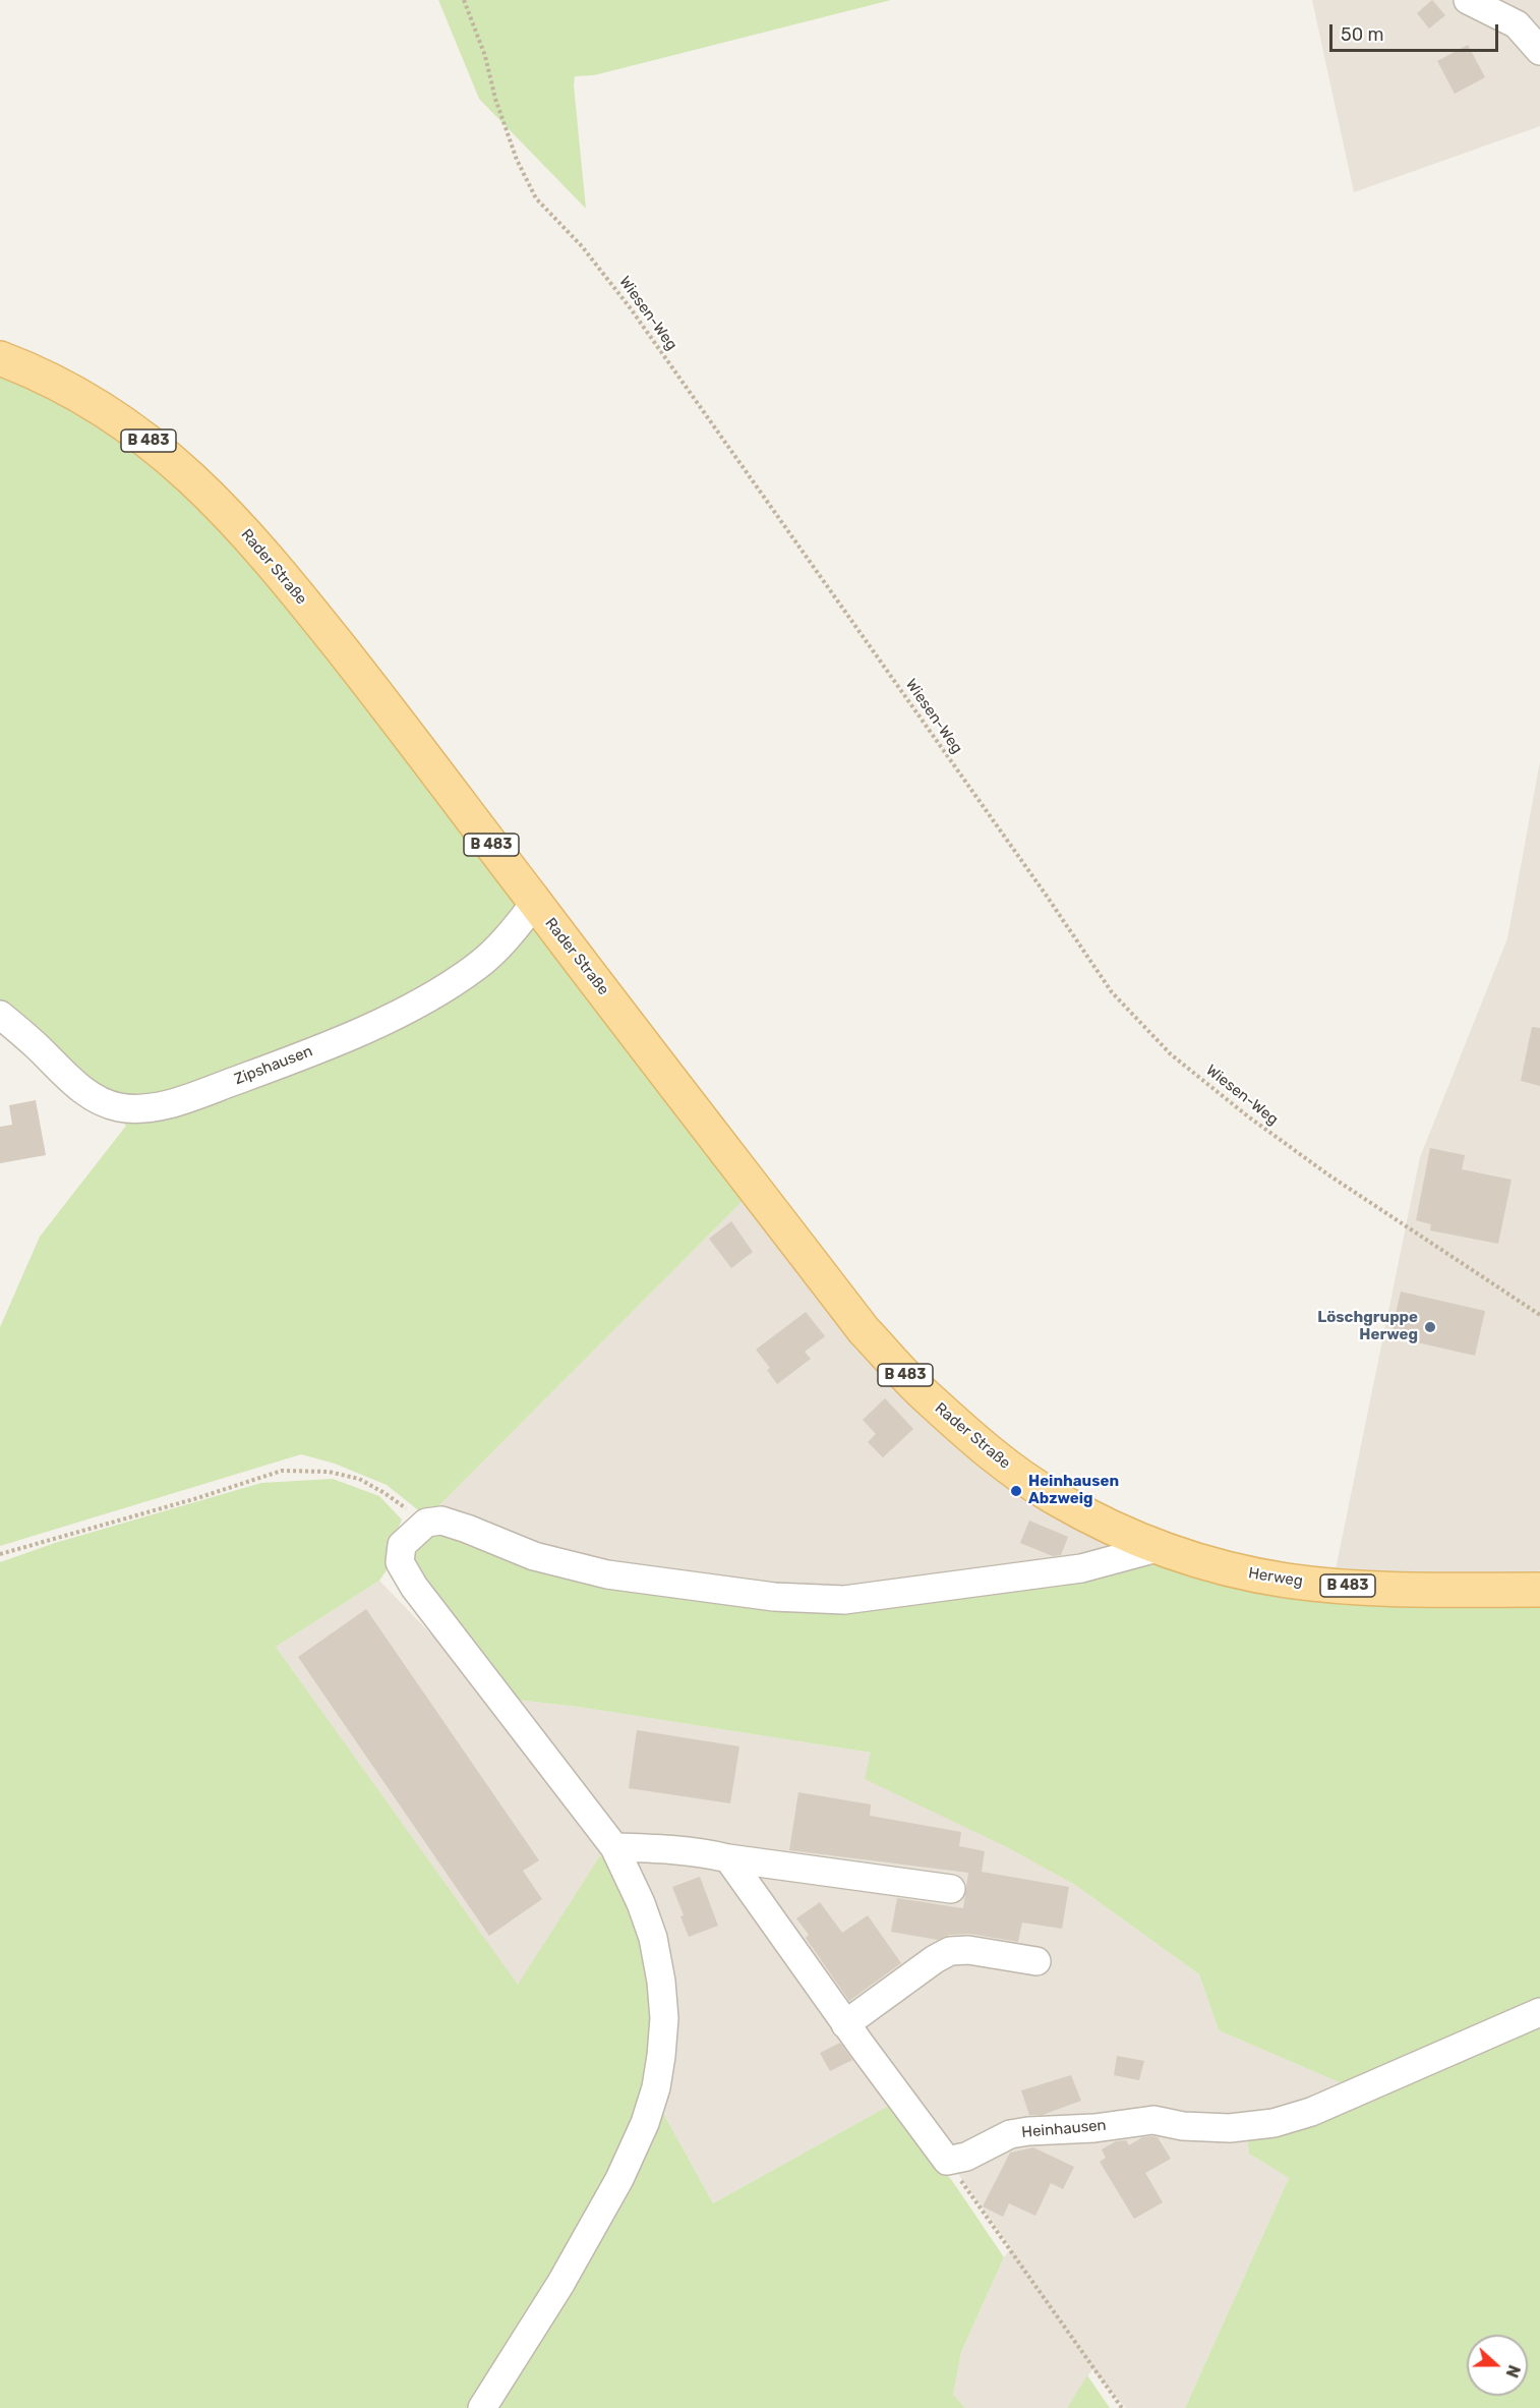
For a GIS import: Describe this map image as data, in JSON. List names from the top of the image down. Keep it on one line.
{"streets":{"main road":["B 483","Rader Straße","Herweg"],"street":["Zipshausen","Heinhausen"],"path":["Wiesen-Weg"]},"crossings":[["Rader Straße","Zipshausen"],["Rader Straße","Herweg"]],"places":["Löschgruppe Herweg","Heinhausen Abzweig"],"scale_bar":"50 m","north":"right"}
